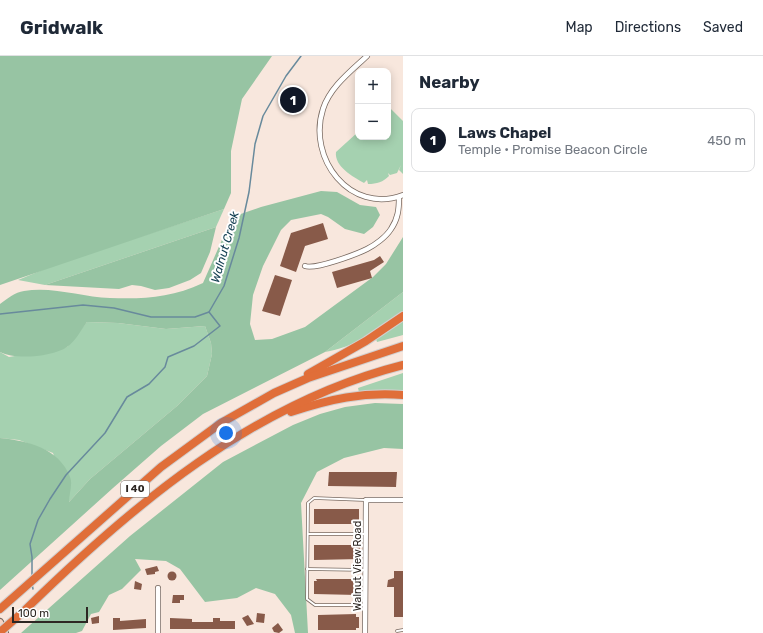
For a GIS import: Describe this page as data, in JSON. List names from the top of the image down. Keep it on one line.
{"streets":{"highway":["I 40"],"street":["Walnut View Road"]},"water":["Walnut Creek"],"scale_bar":"100 m","page":{"header":"Gridwalk","nav":["Map","Directions","Saved"],"heading":"Nearby","map_buttons":["+","−"],"pins":"1","list":[{"mark":"1","name":"Laws Chapel","note":"Temple · Promise Beacon Circle","value":"450 m"}],"scale":"100 m"}}
